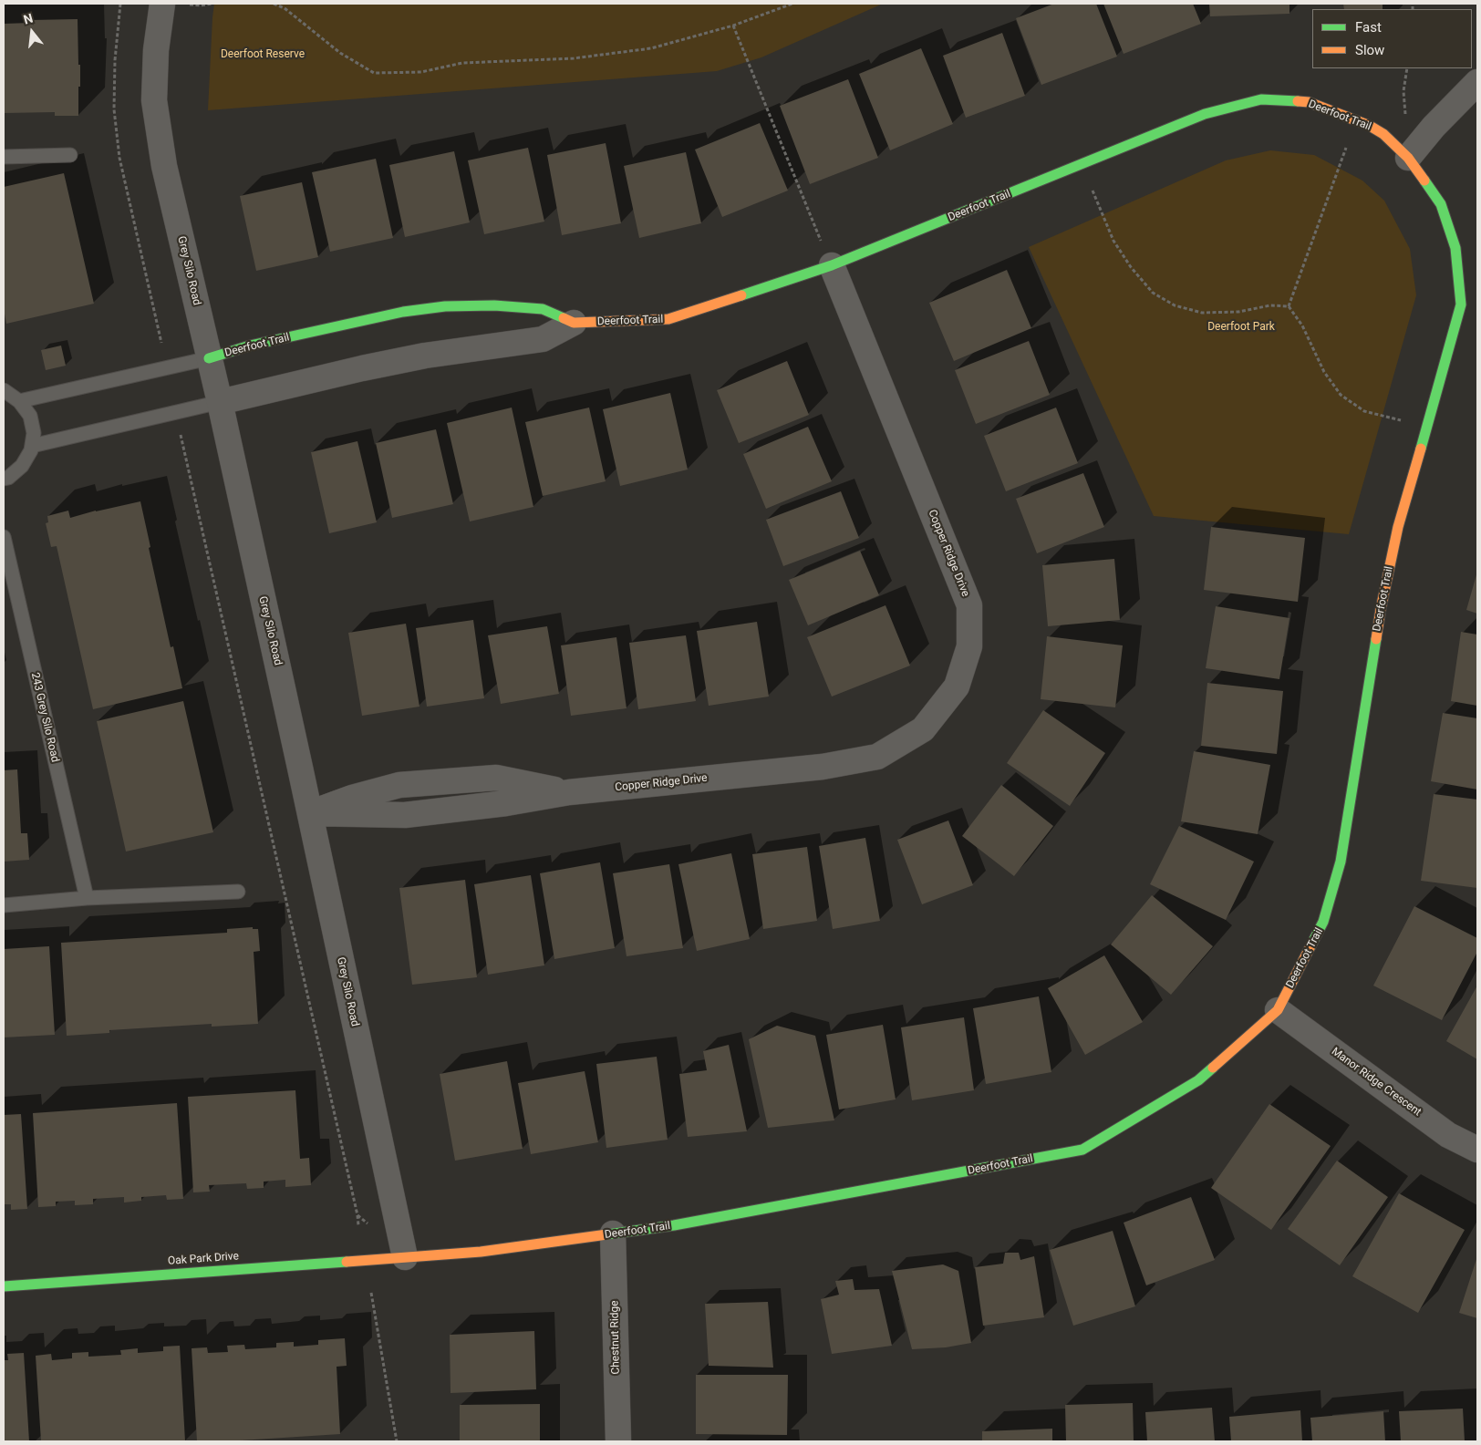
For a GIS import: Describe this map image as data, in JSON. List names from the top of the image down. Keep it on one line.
{"streets":{"street":["Deerfoot Trail","Grey Silo Road","Copper Ridge Drive","Manor Ridge Crescent","Oak Park Drive","Chestnut Ridge"],"lane":["243 Grey Silo Road"]},"crossings":[["Deerfoot Trail","Grey Silo Road"],["Deerfoot Trail","Copper Ridge Drive"],["Deerfoot Trail","Manor Ridge Crescent"],["Deerfoot Trail","Oak Park Drive"],["Deerfoot Trail","Chestnut Ridge"],["Grey Silo Road","Copper Ridge Drive"],["Grey Silo Road","Oak Park Drive"]],"parks":["Deerfoot Reserve","Deerfoot Park"],"legend":["Fast","Slow"],"north":"top"}
